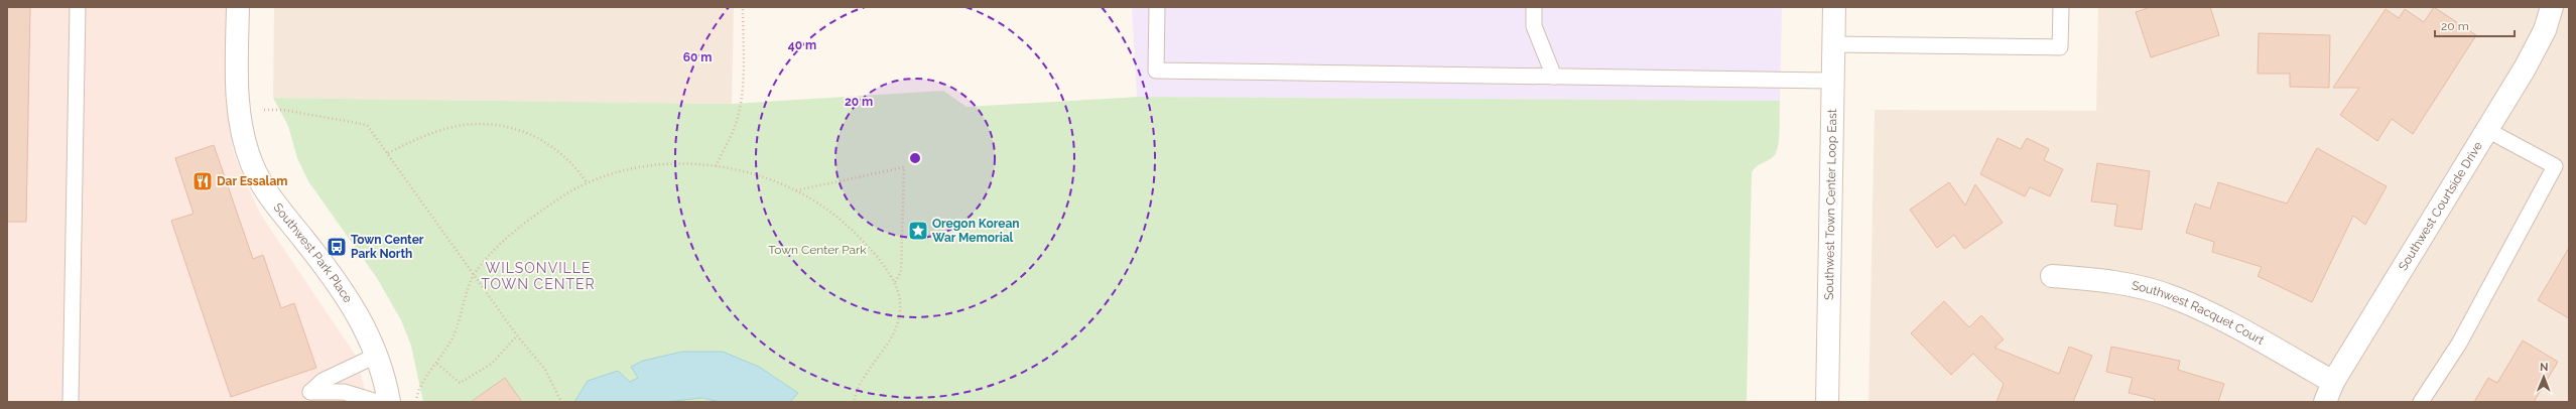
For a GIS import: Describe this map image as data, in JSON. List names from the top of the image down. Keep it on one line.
{"streets":{"street":["Southwest Town Center Loop East","Southwest Courtside Drive","Southwest Park Place","Southwest Racquet Court"]},"crossings":[["Southwest Courtside Drive","Southwest Racquet Court"]],"districts":["WILSONVILLE TOWN CENTER"],"parks":["Town Center Park"],"places":{"restaurant":["Dar Essalam"],"place":["Oregon Korean War Memorial"],"bus stop":["Town Center Park North"]},"scale_bar":"20 m","north":"top","rings":["40 m","60 m","20 m"]}
